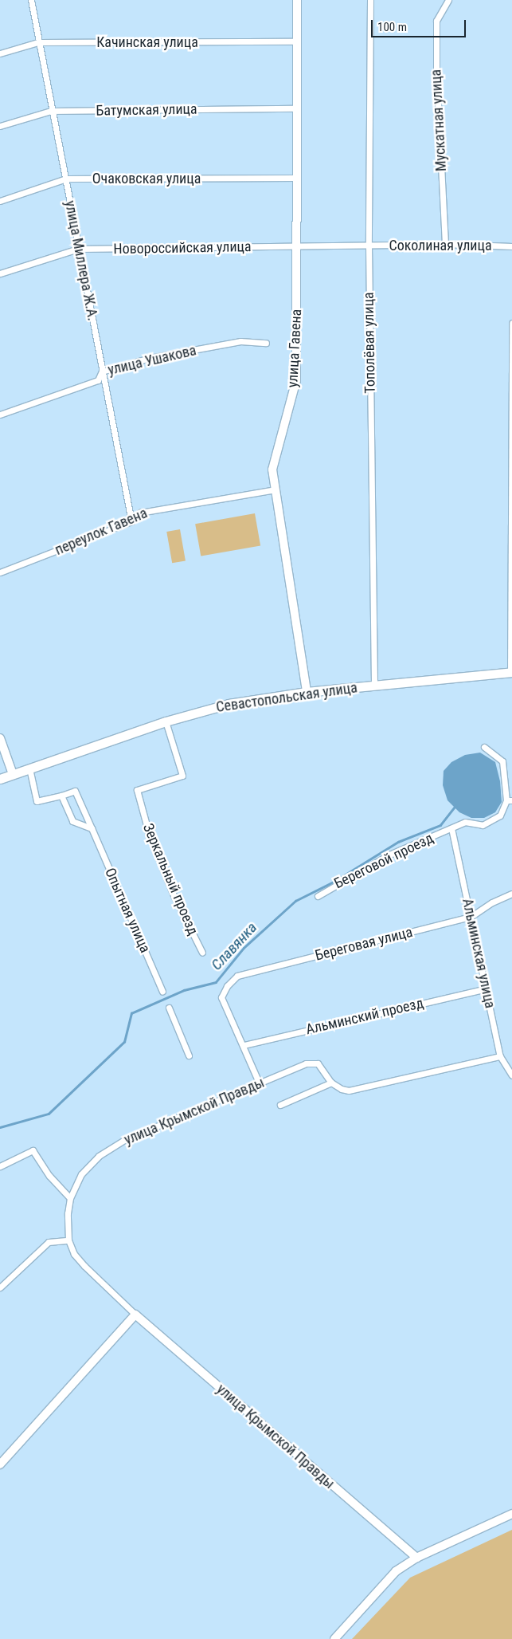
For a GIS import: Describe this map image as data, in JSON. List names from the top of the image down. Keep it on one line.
{"streets":{"main road":["Севастопольская улица"],"street":["Качинская улица","Батумская улица","Мускатная улица","Очаковская улица","Соколиная улица","Новороссийская улица","улица Миллера Ж.А.","Тополёвая улица","улица Гавена","улица Ушакова","переулок Гавена","Береговой проезд","Зеркальный проезд","Опытная улица","Береговая улица","Альминская улица","Альминский проезд","улица Крымской Правды"]},"crossings":[["Качинская улица","улица Миллера Ж.А."],["Качинская улица","улица Гавена"],["Батумская улица","улица Миллера Ж.А."],["Батумская улица","улица Гавена"],["Мускатная улица","Соколиная улица"],["Очаковская улица","улица Миллера Ж.А."],["Очаковская улица","улица Гавена"],["Соколиная улица","Новороссийская улица"],["Соколиная улица","Тополёвая улица"],["Новороссийская улица","улица Миллера Ж.А."],["Новороссийская улица","Тополёвая улица"],["Новороссийская улица","улица Гавена"],["улица Миллера Ж.А.","улица Ушакова"],["улица Миллера Ж.А.","переулок Гавена"],["Тополёвая улица","Севастопольская улица"],["улица Гавена","переулок Гавена"],["улица Гавена","Севастопольская улица"],["Севастопольская улица","Зеркальный проезд"],["Севастопольская улица","Опытная улица"],["Береговой проезд","Альминская улица"],["Береговая улица","Альминская улица"],["Береговая улица","Альминский проезд"],["Альминская улица","Альминский проезд"]],"water":["Славянка"],"scale_bar":"100 m"}
